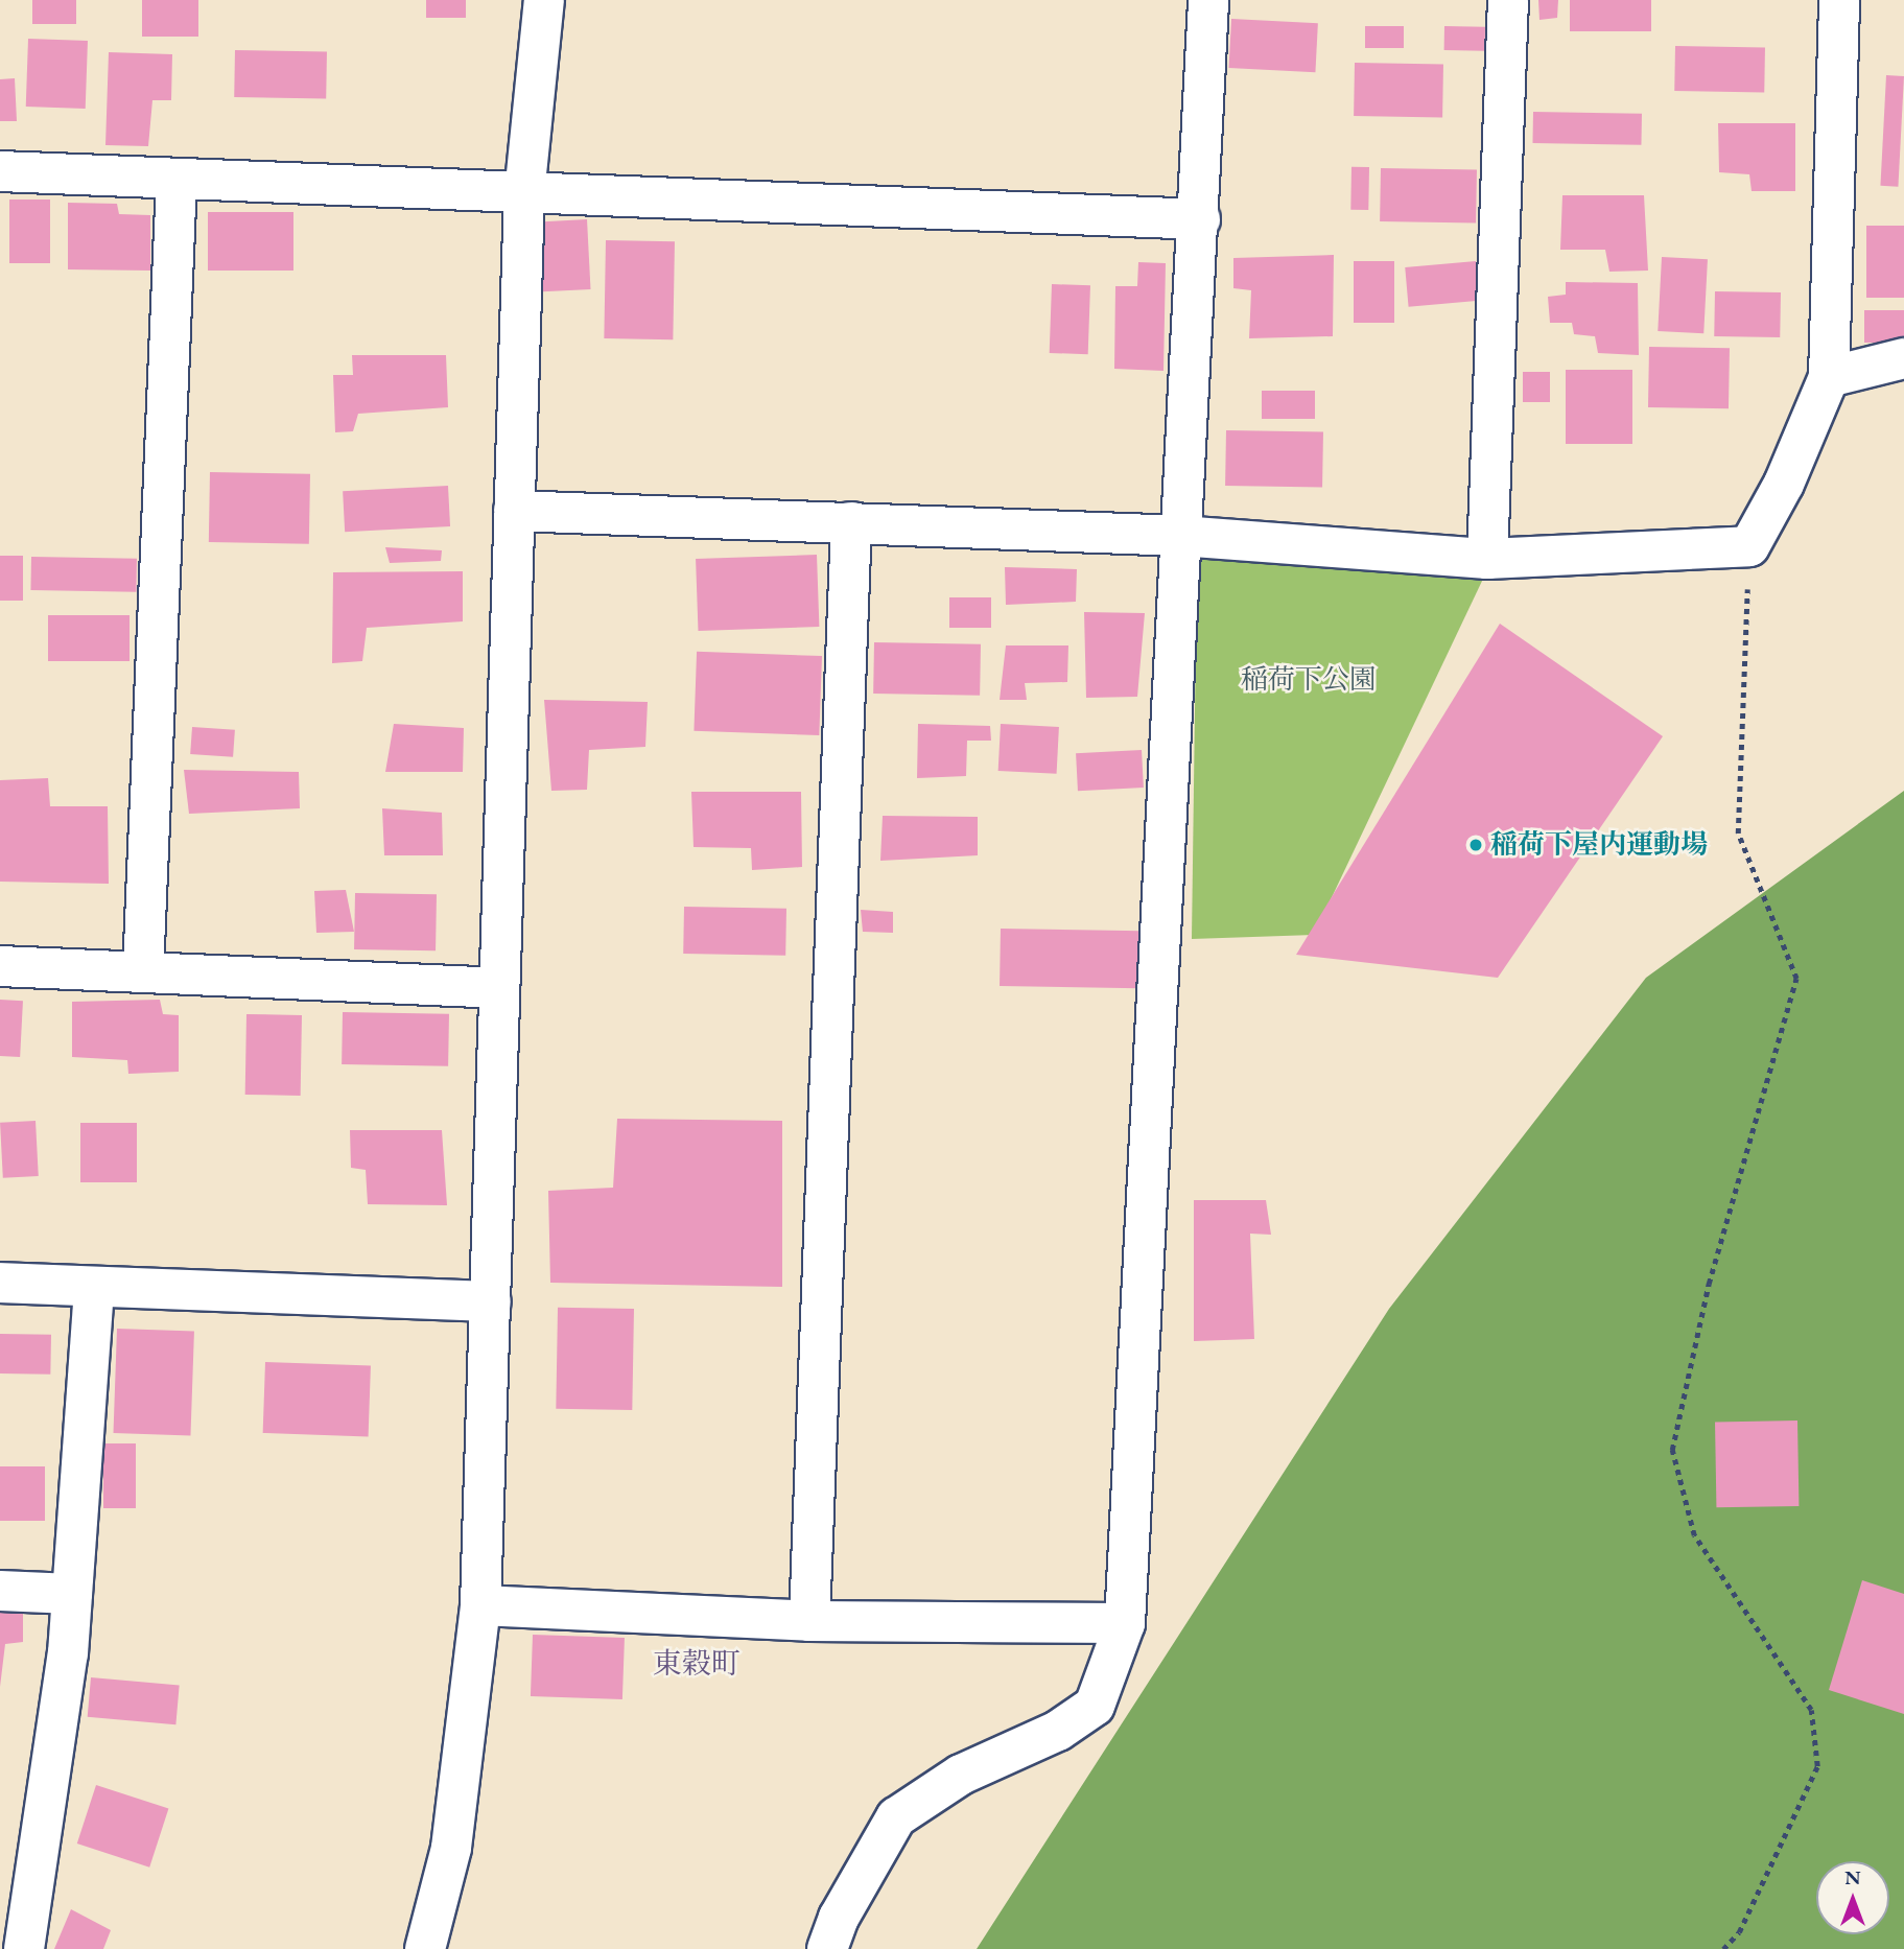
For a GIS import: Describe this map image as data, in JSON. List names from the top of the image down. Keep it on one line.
{"districts":["東穀町"],"parks":["稲荷下公園"],"places":["稲荷下屋内運動場"],"north":"top"}
